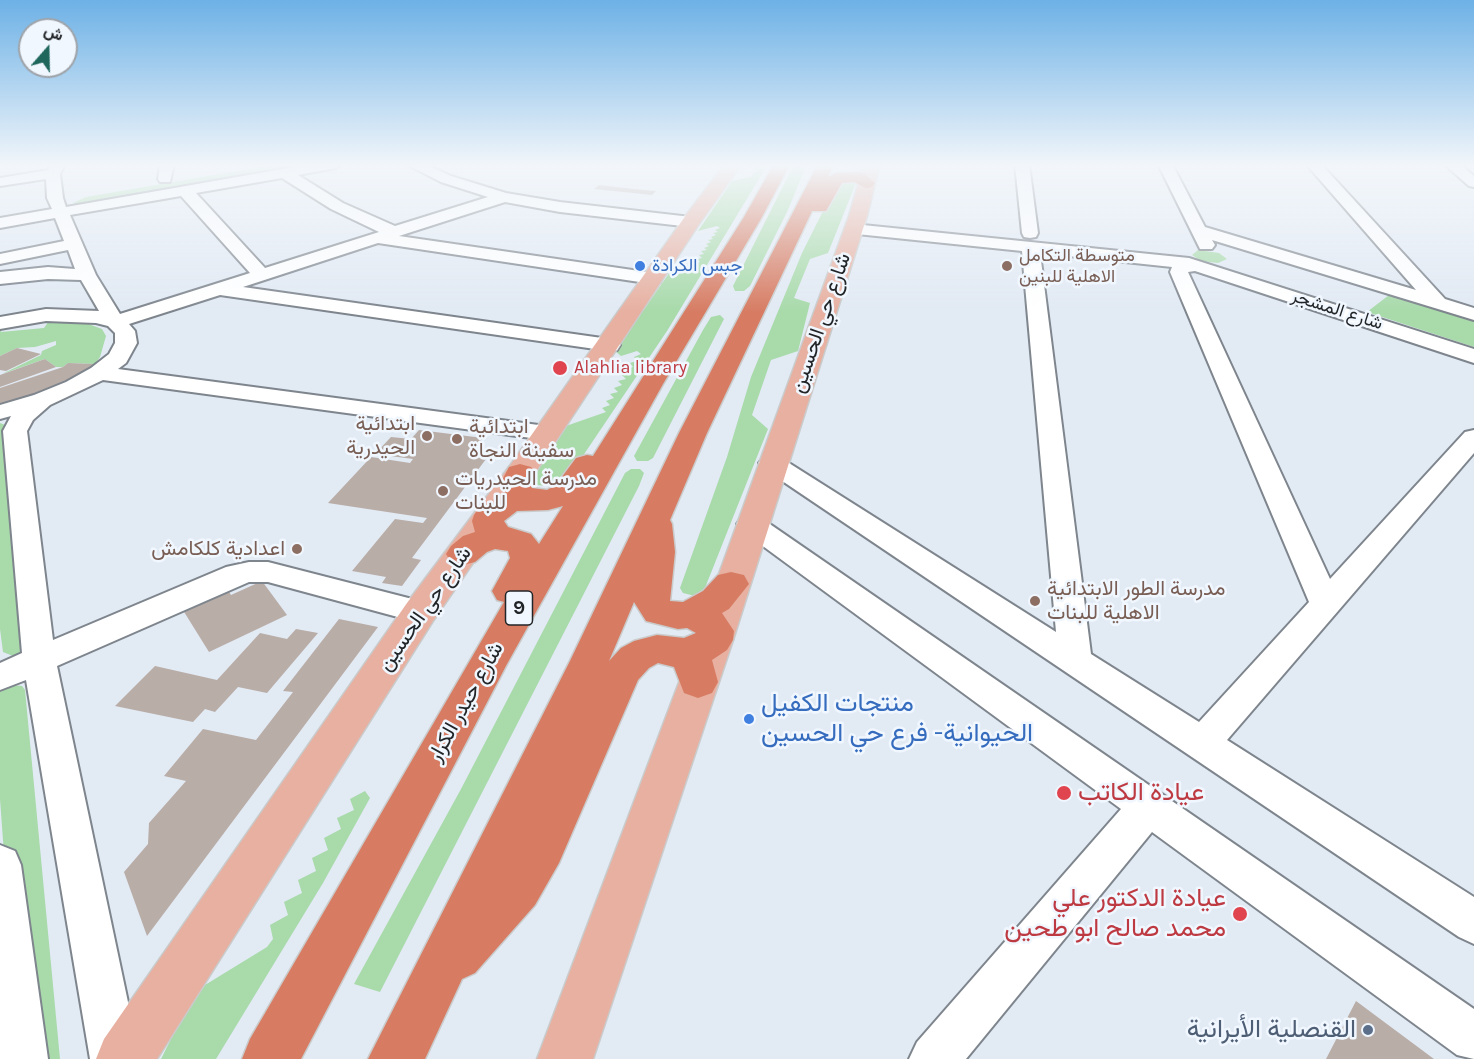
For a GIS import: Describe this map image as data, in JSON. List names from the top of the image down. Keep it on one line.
{"streets":{"highway":["9","شارع حيدر الكرار"],"main road":["شارع حي الحسين"],"street":["شارع المشجر"]},"places":["جبس الكرادة","متوسطة التكامل الاهلية للبنين","Alahlia library","ابتدائية الحيدرية","ابتدائية سفينة النجاة","مدرسة الحيدريات للبنات","اعدادية كلكامش","مدرسة الطور الابتدائية الاهلية للبنات","منتجات الكفيل الحيوانية- فرع حي الحسين","عيادة الكاتب","عيادة الدكتور علي محمد صالح ابو طحين","القنصلية الأيرانية"],"north":"top"}
